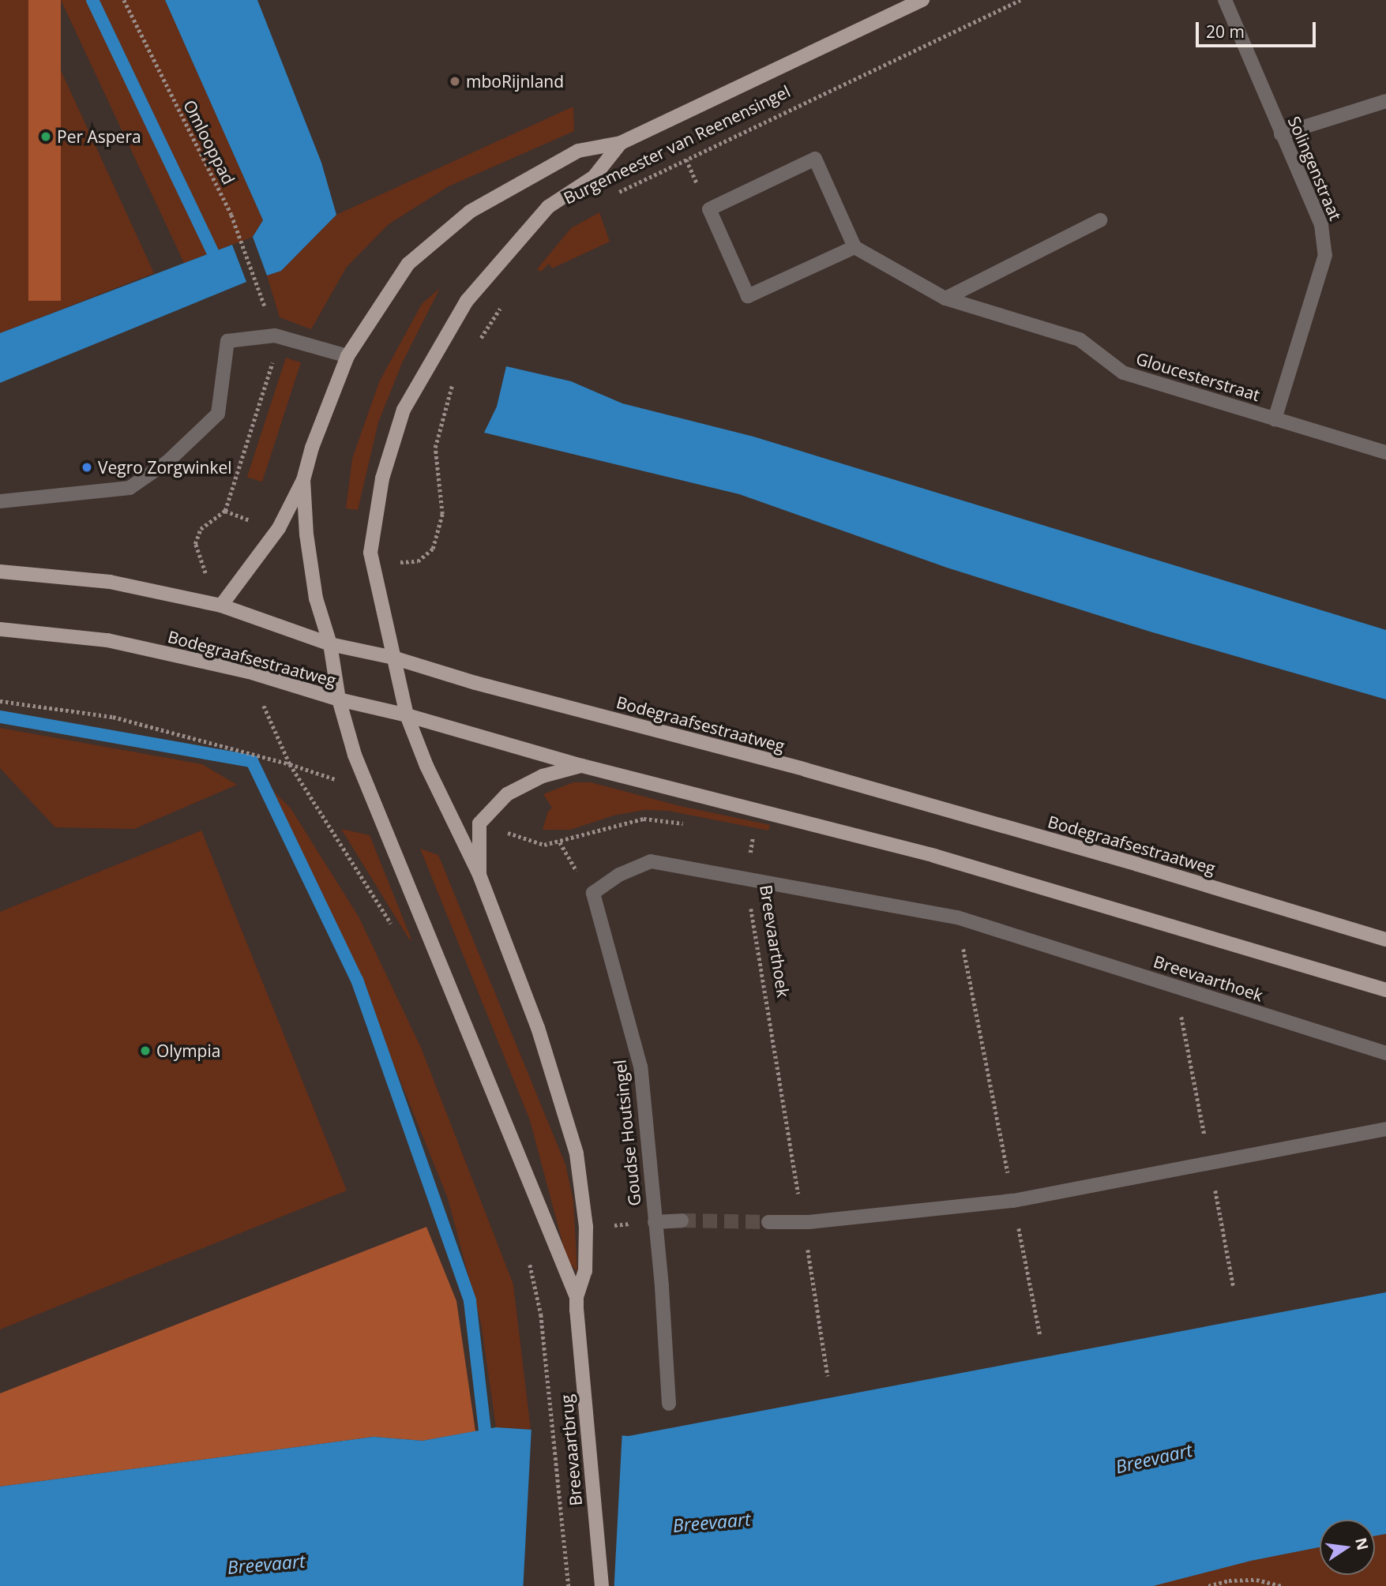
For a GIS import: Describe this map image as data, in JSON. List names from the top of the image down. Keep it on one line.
{"streets":{"main road":["Burgemeester van Reenensingel","Bodegraafsestraatweg","Breevaartbrug"],"street":["Solingenstraat","Gloucesterstraat","Breevaarthoek","Goudse Houtsingel"],"path":["Omlooppad"]},"crossings":[["Burgemeester van Reenensingel","Bodegraafsestraatweg"],["Solingenstraat","Gloucesterstraat"],["Breevaarthoek","Goudse Houtsingel"]],"water":["Breevaart"],"places":["mboRijnland","Per Aspera","Vegro Zorgwinkel","Olympia"],"scale_bar":"20 m","north":"right"}
